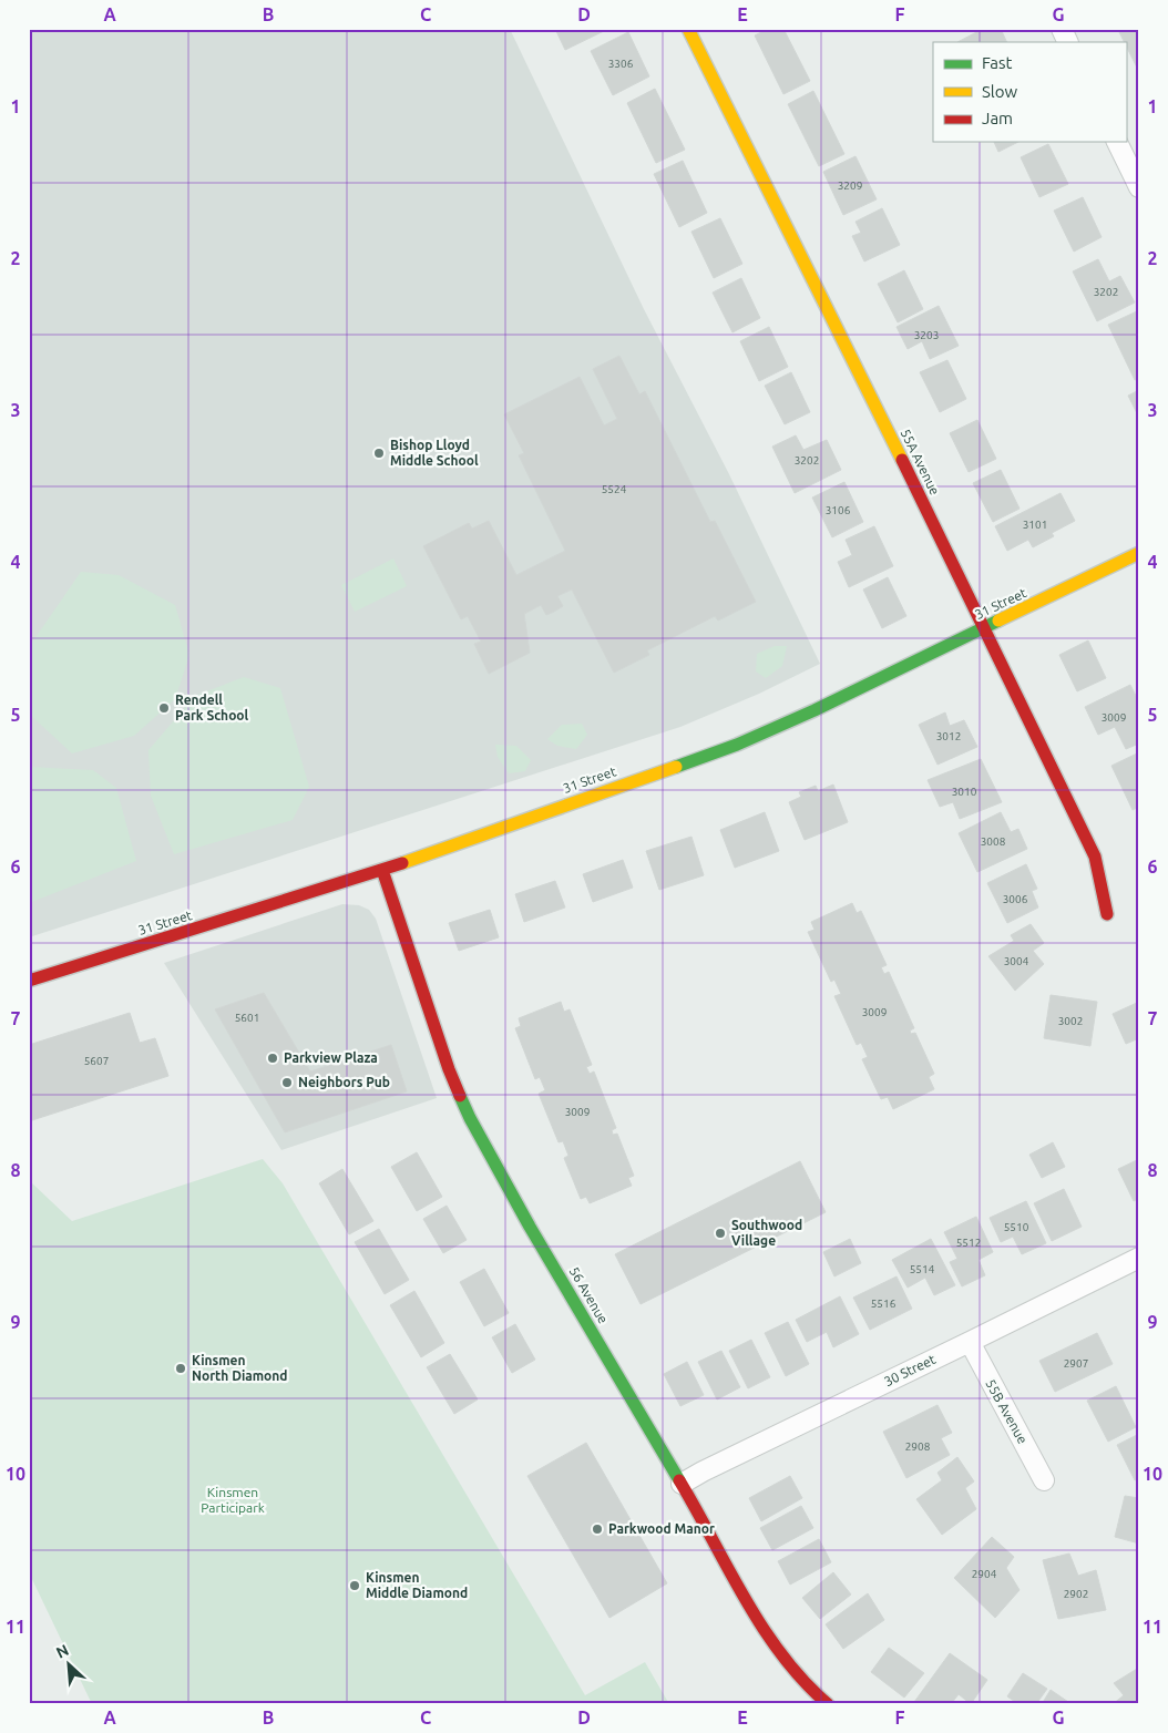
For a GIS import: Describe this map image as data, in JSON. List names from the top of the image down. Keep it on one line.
{"streets":{"street":["55A Avenue","31 Street","56 Avenue","30 Street","55B Avenue"]},"crossings":[["55A Avenue","31 Street"],["31 Street","56 Avenue"],["56 Avenue","30 Street"],["30 Street","55B Avenue"]],"parks":["Kinsmen Participark"],"places":["Bishop Lloyd Middle School","Rendell Park School","Parkview Plaza","Neighbors Pub","Southwood Village","Kinsmen North Diamond","Parkwood Manor","Kinsmen Middle Diamond"],"house_numbers":["3306","3209","3202","3203","3202","5524","3106","3101","3009","3012","3010","3008","3006","3004","3009","5601","3002","5607","3009","5510","5512","5514","5516","2907","2908","2904","2902"],"legend":["Fast","Slow","Jam"],"north":"top left","grid":{"columns":["A","B","C","D","E","F","G"],"rows":["1","2","3","4","5","6","7","8","9","10","11"]}}
